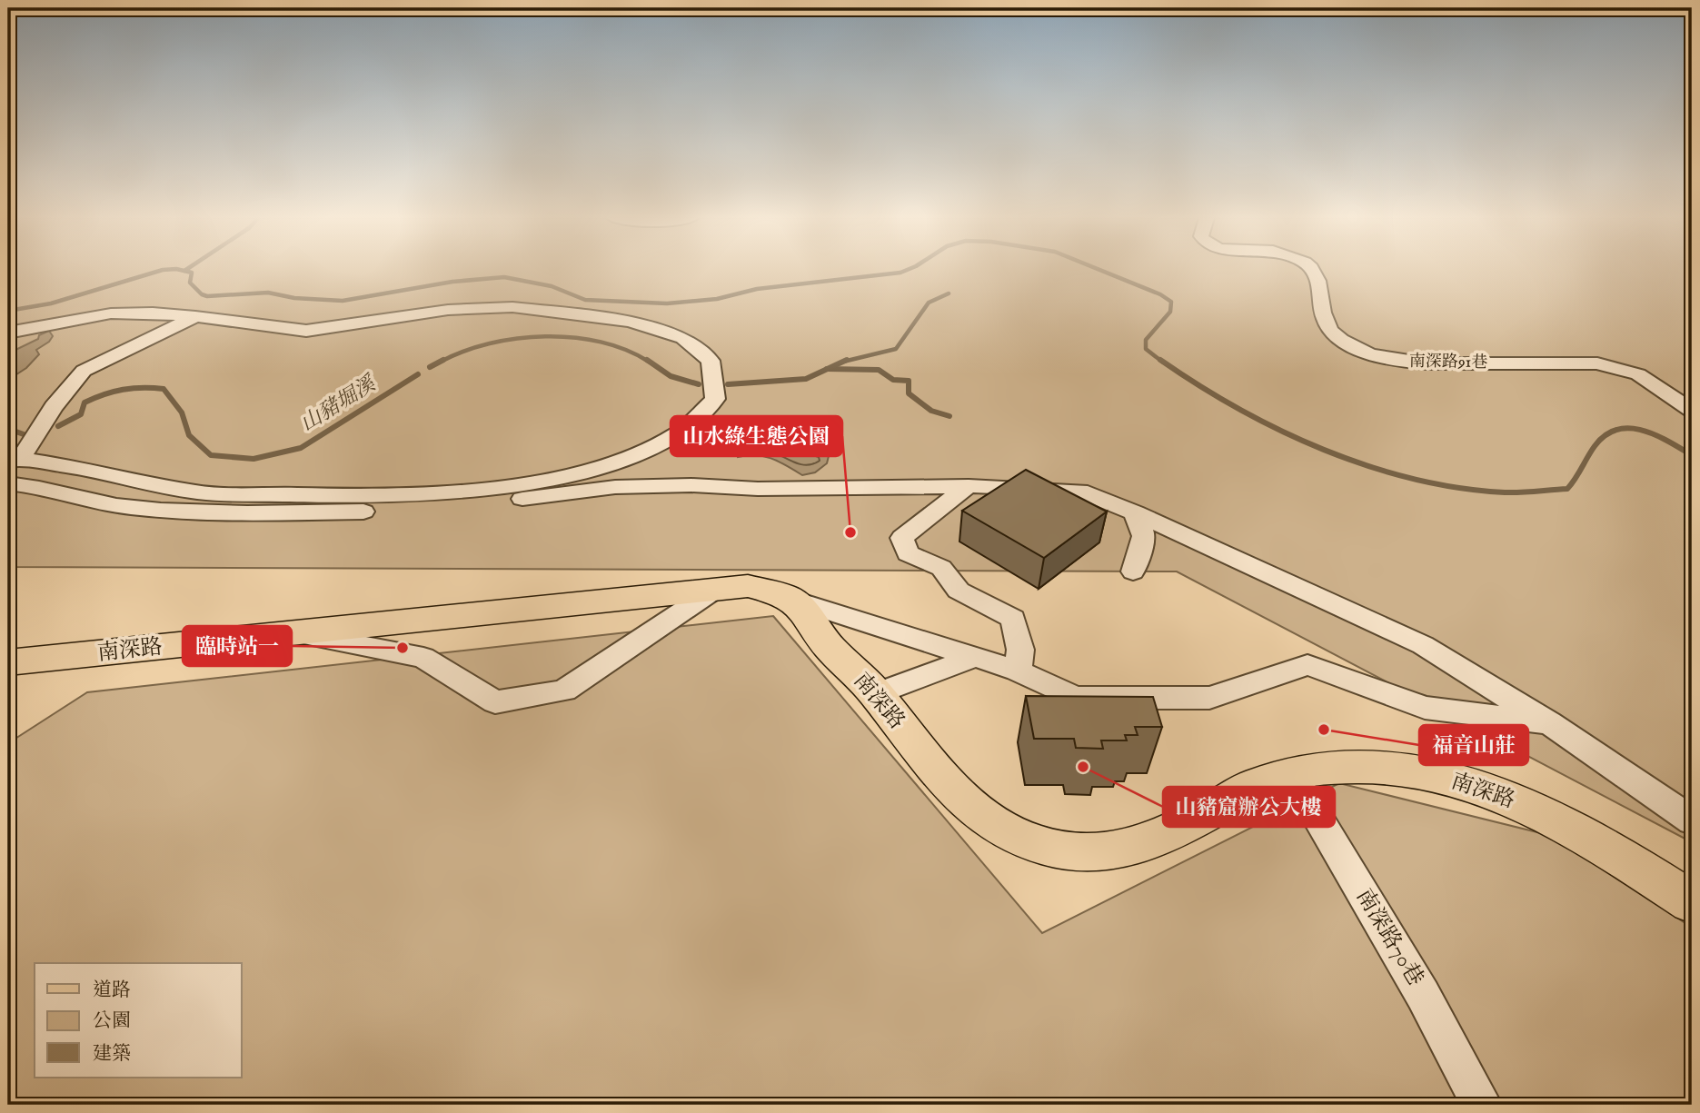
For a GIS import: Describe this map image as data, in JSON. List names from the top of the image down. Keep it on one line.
{"streets":{"main road":["南深路"],"street":["南深路91巷","南深路70巷"]},"crossings":[["南深路","南深路70巷"]],"water":["山豬堀溪"],"places":["山水綠生態公園","臨時站一","福音山莊","山豬窟辦公大樓"],"legend":["道路","公園","建築"]}
